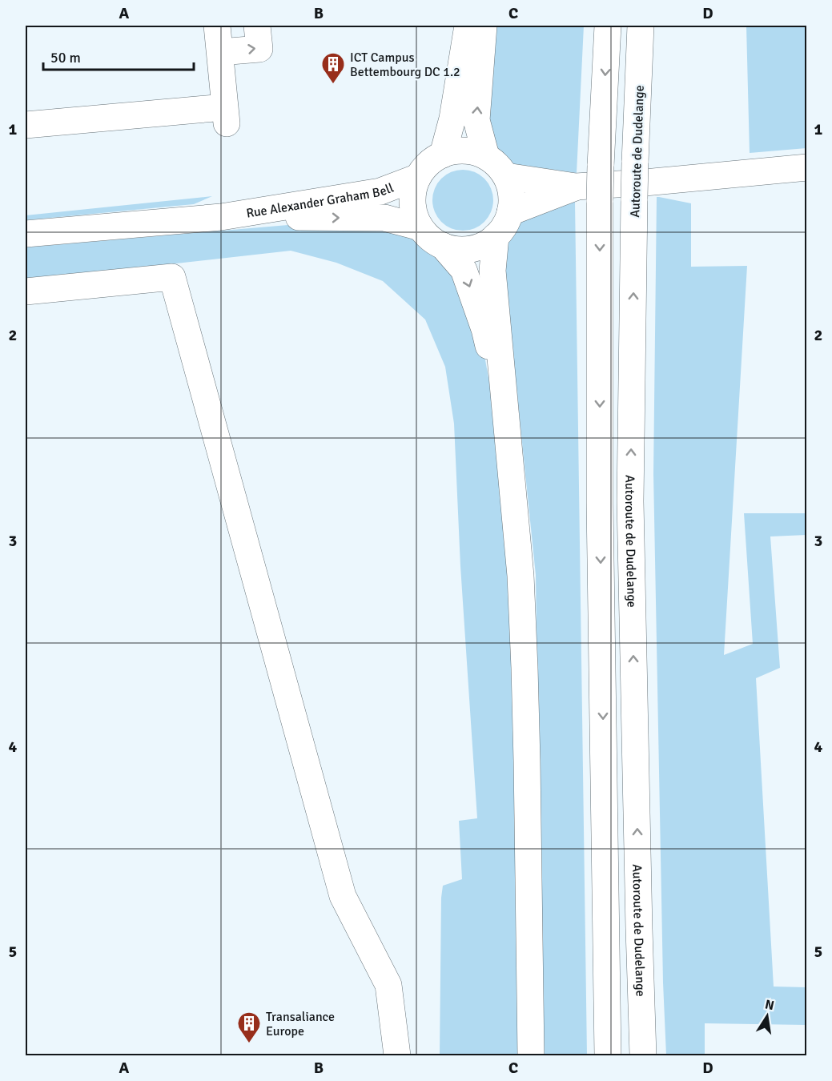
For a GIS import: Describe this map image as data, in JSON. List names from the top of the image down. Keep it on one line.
{"streets":{"main road":["Autoroute de Dudelange","Rue Alexander Graham Bell"]},"places":{"building":["ICT Campus Bettembourg DC 1.2","Transaliance Europe"]},"scale_bar":"50 m","north":"top","grid":{"columns":["A","B","C","D"],"rows":["1","2","3","4","5"]}}
